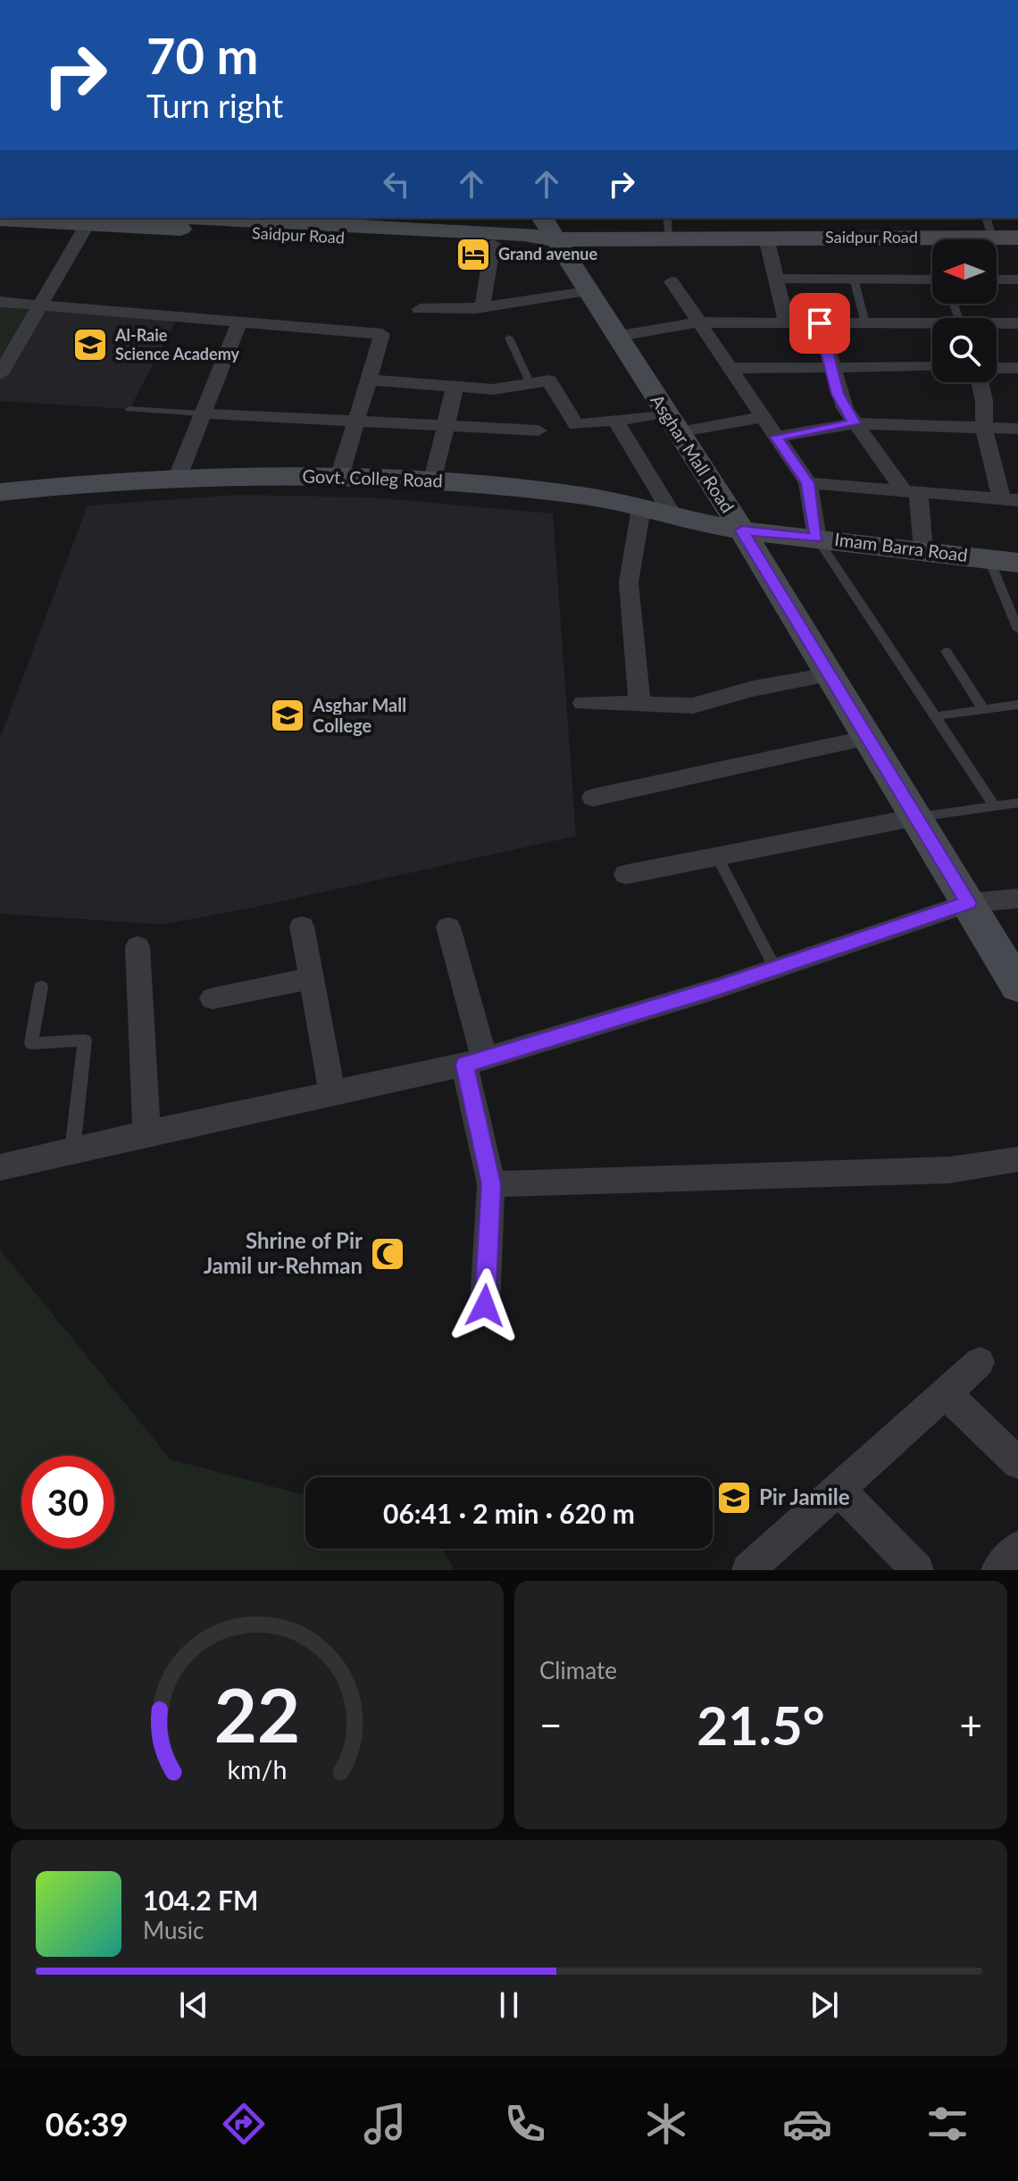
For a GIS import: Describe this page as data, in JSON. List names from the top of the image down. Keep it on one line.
{"streets":{"main road":["Saidpur Road","Asghar Mall Road","Govt. Colleg Road","Imam Barra Road"]},"crossings":[["Saidpur Road","Asghar Mall Road"],["Asghar Mall Road","Govt. Colleg Road"],["Asghar Mall Road","Imam Barra Road"],["Govt. Colleg Road","Imam Barra Road"]],"places":{"hotel":["Grand avenue"],"school or university":["Al-Raie Science Academy","Asghar Mall College","Pir Jamile"],"mosque":["Shrine of Pir Jamil ur-Rehman"]},"north":"left","page":{"turn":["70 m","Turn right"],"limit":"30","trip":"06:41 · 2 min · 620 m","tile":"Climate","heat":["−","21.5°","+"],"song":["104.2 FM","Music"],"tabs":"06:39","gauge":["22","km/h"]}}
